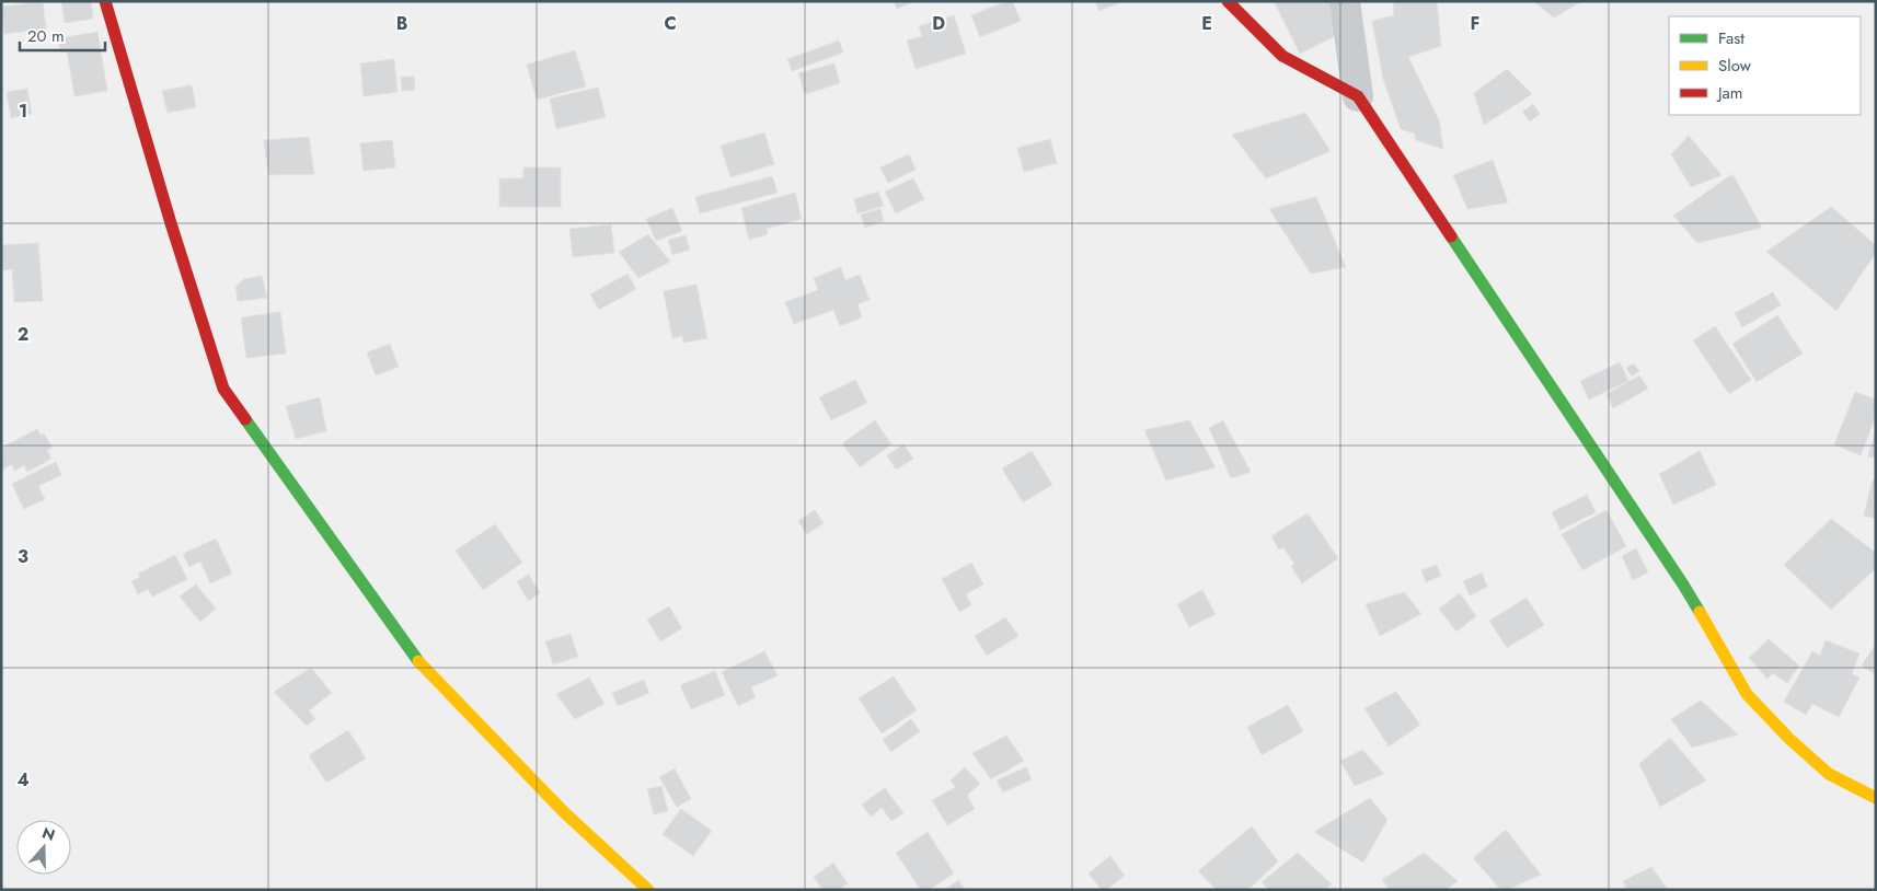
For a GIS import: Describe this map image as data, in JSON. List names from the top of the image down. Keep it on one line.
{"legend":["Fast","Slow","Jam"],"scale_bar":"20 m","north":"top","grid":{"columns":["B","C","D","E","F"],"rows":["1","2","3","4"]}}
